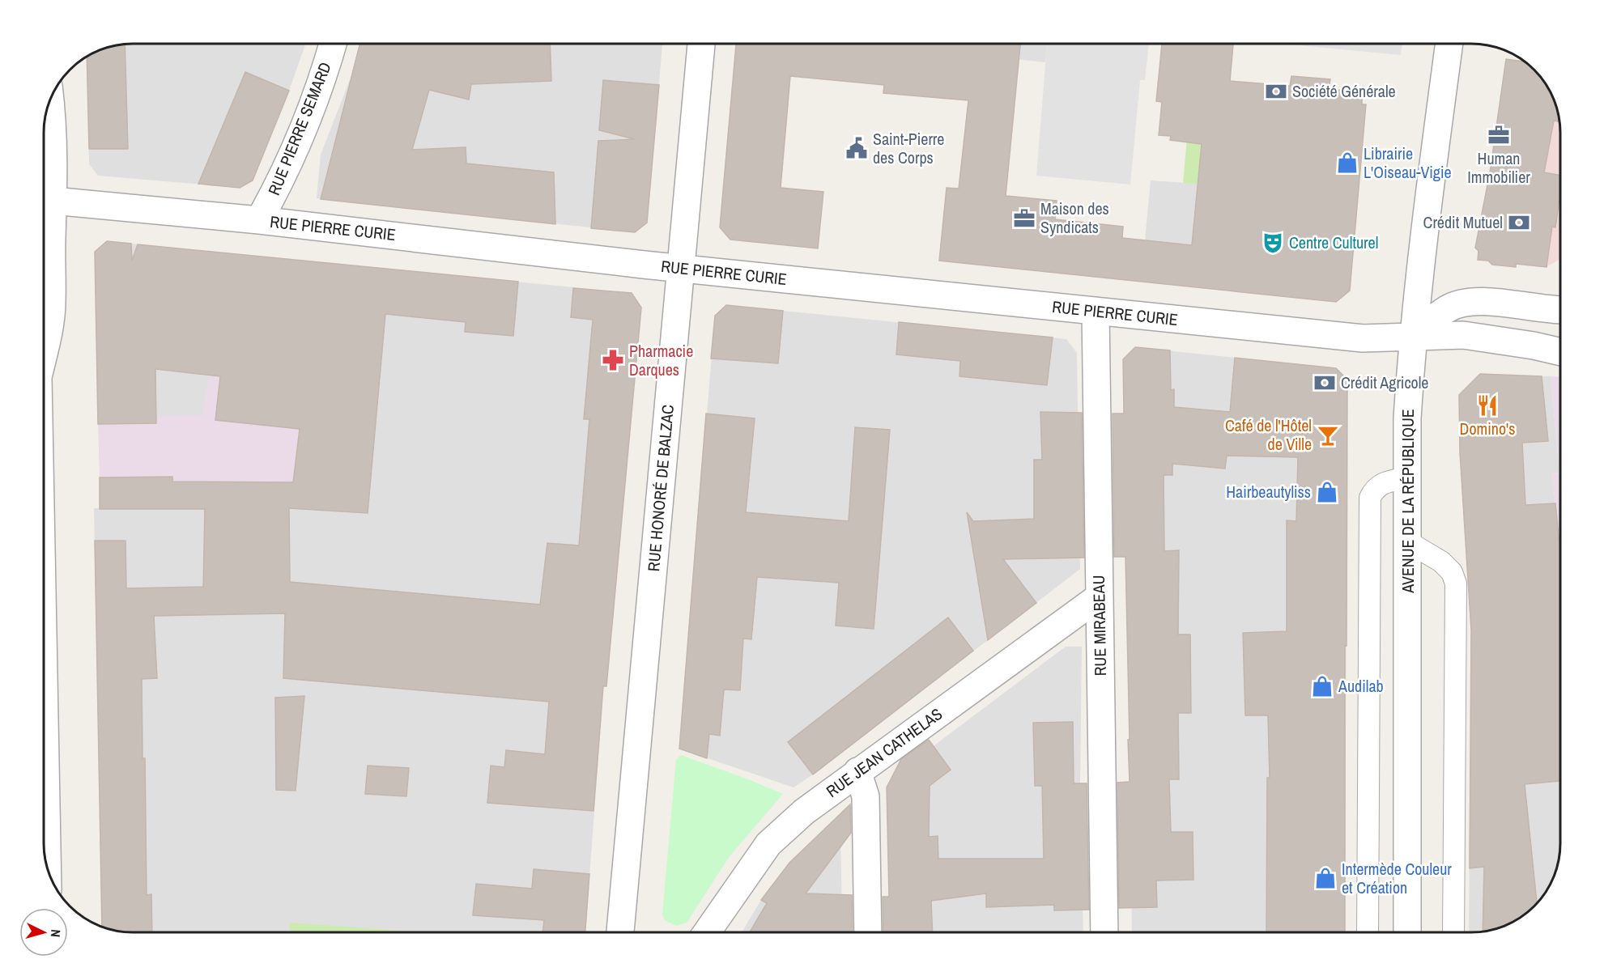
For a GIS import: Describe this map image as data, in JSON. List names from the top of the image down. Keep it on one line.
{"streets":{"street":["RUE PIERRE SEMARD","RUE PIERRE CURIE","RUE HONORÉ DE BALZAC","AVENUE DE LA RÉPUBLIQUE","RUE MIRABEAU","RUE JEAN CATHELAS"]},"crossings":[["RUE PIERRE SEMARD","RUE PIERRE CURIE"],["RUE PIERRE CURIE","RUE HONORÉ DE BALZAC"],["RUE PIERRE CURIE","AVENUE DE LA RÉPUBLIQUE"],["RUE PIERRE CURIE","RUE MIRABEAU"],["RUE MIRABEAU","RUE JEAN CATHELAS"]],"places":{"bank":["Société Générale","Crédit Mutuel","Crédit Agricole"],"office":["Human Immobilier","Maison des Syndicats"],"public building":["Saint-Pierre des Corps"],"shop":["Librairie L'Oiseau-Vigie","Hairbeautyliss","Audilab","Intermède Couleur et Création"],"theatre":["Centre Culturel"],"pharmacy":["Pharmacie Darques"],"restaurant":["Domino's"],"bar":["Café de l'Hôtel de Ville"]},"north":"right"}
